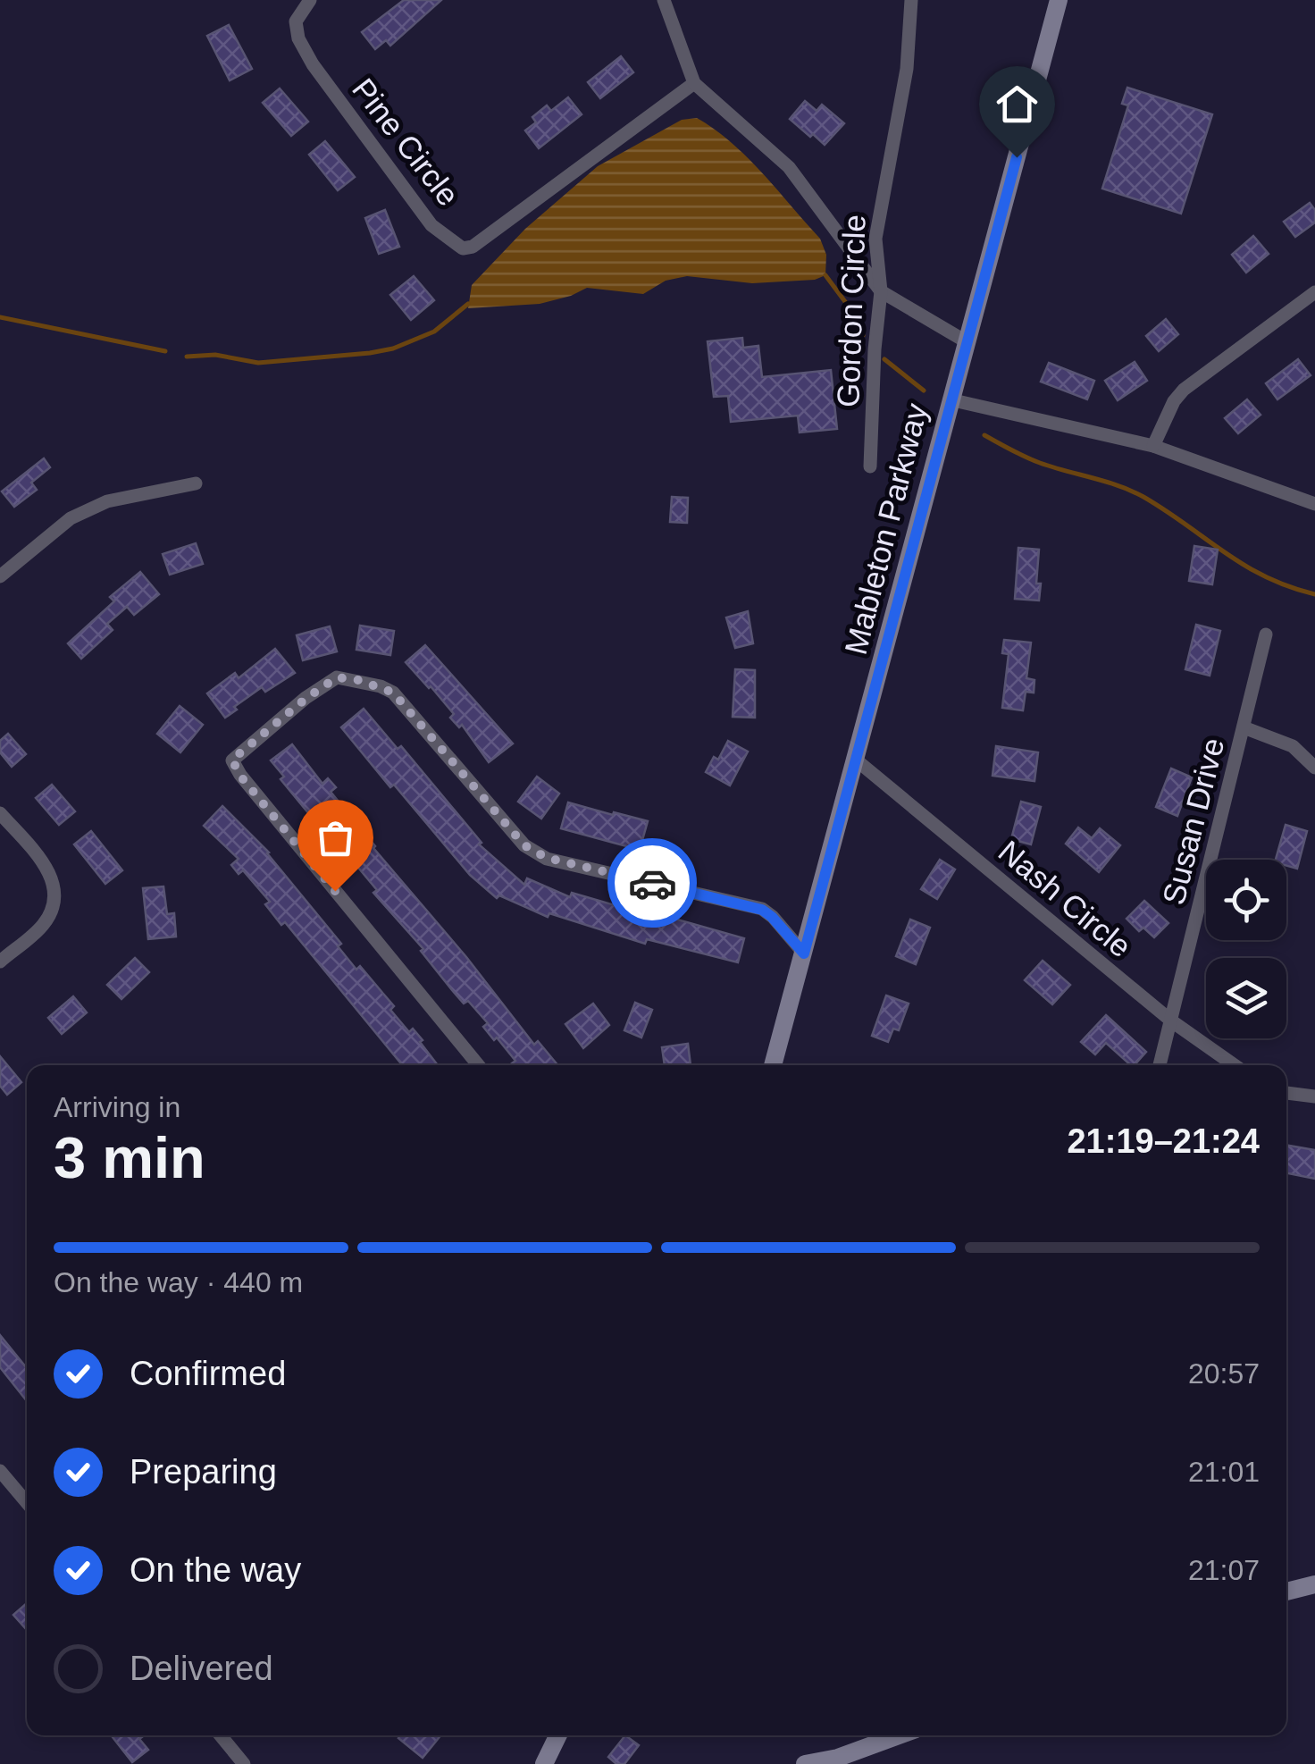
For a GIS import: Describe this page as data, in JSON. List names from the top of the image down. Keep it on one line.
{"streets":{"main road":["Mableton Parkway"],"street":["Pine Circle","Gordon Circle","Susan Drive","Nash Circle"]},"crossings":[["Mableton Parkway","Nash Circle"],["Susan Drive","Nash Circle"]],"page":{"heading":["3 min","Arriving in","21:19–21:24"],"bar":"On the way · 440 m","list":[["Confirmed","20:57"],["Preparing","21:01"],["On the way","21:07"],"Delivered"]}}
